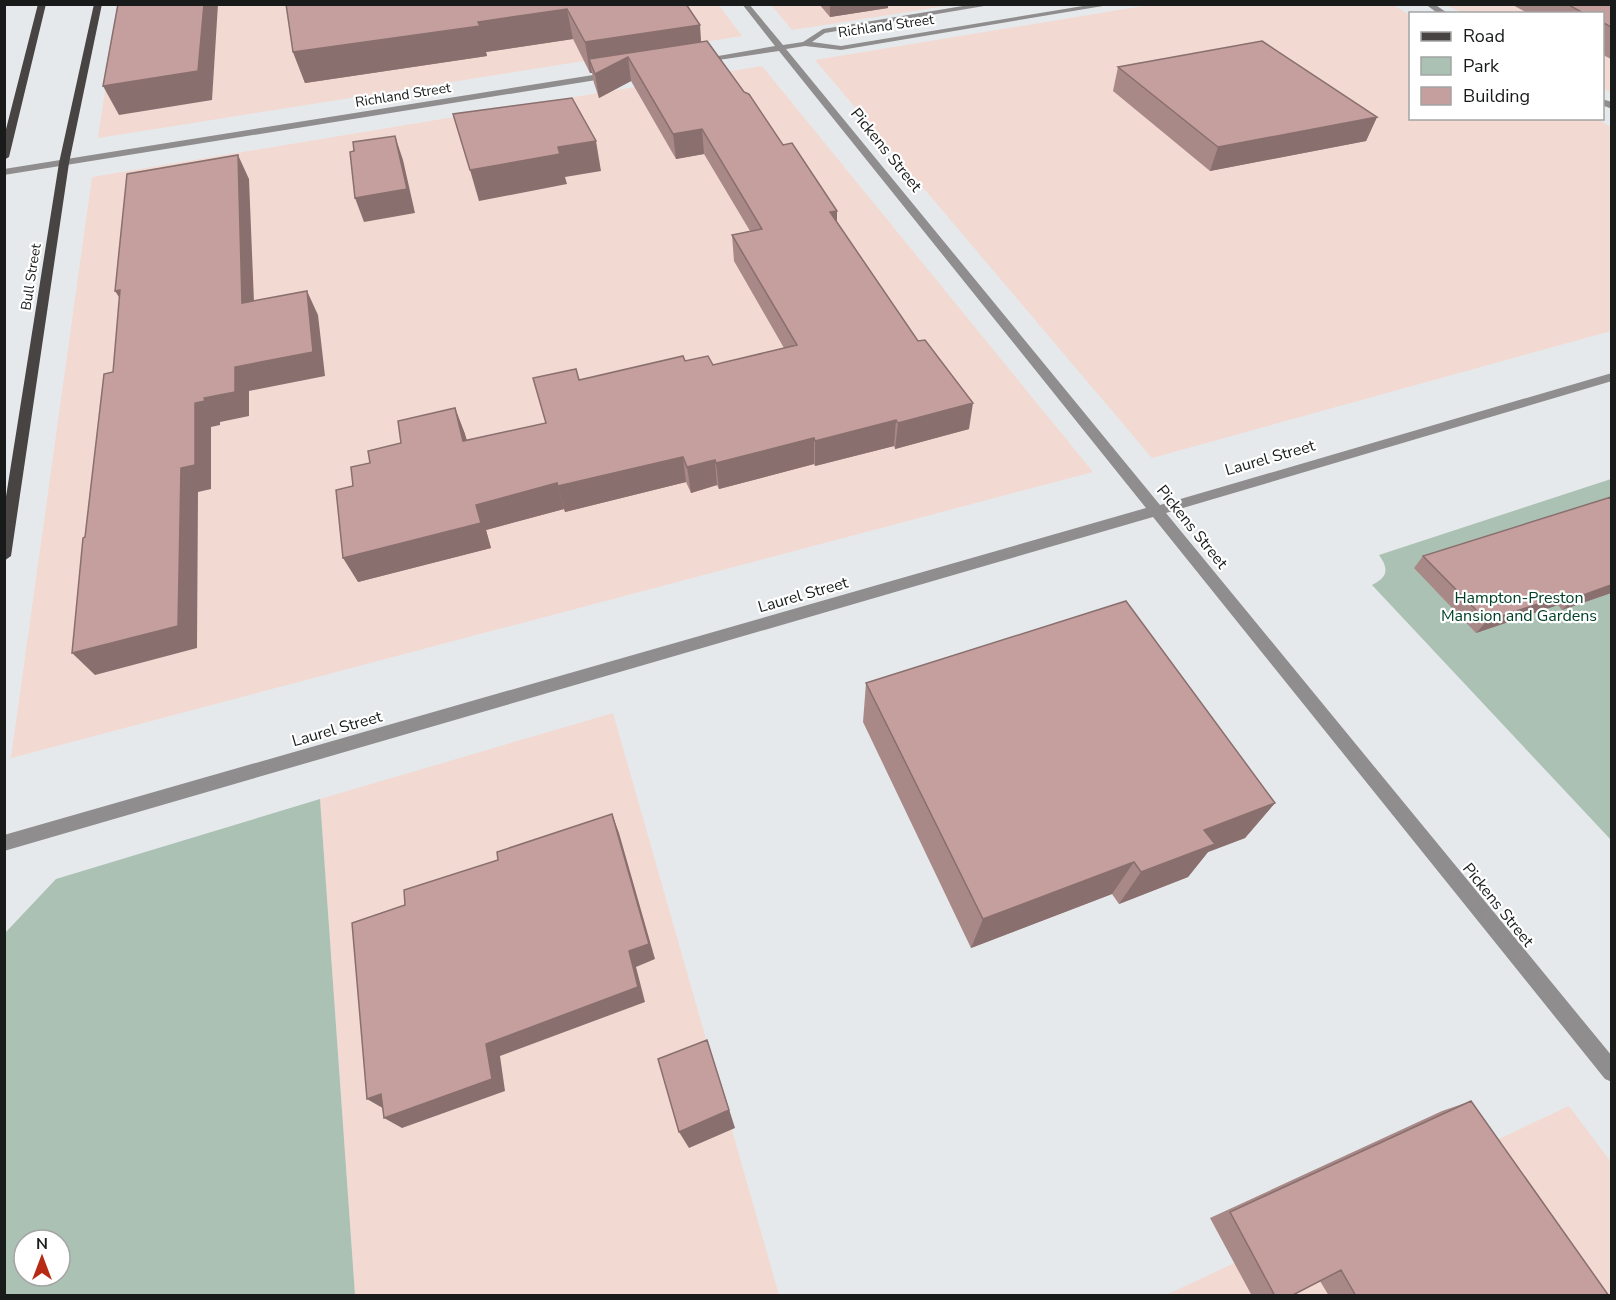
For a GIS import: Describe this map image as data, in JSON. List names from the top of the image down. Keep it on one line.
{"streets":{"main road":["Bull Street"],"street":["Richland Street","Pickens Street","Laurel Street"]},"crossings":[["Richland Street","Pickens Street"],["Richland Street","Bull Street"],["Pickens Street","Laurel Street"]],"parks":["Hampton-Preston Mansion and Gardens"],"legend":["Road","Park","Building"],"north":"top"}
